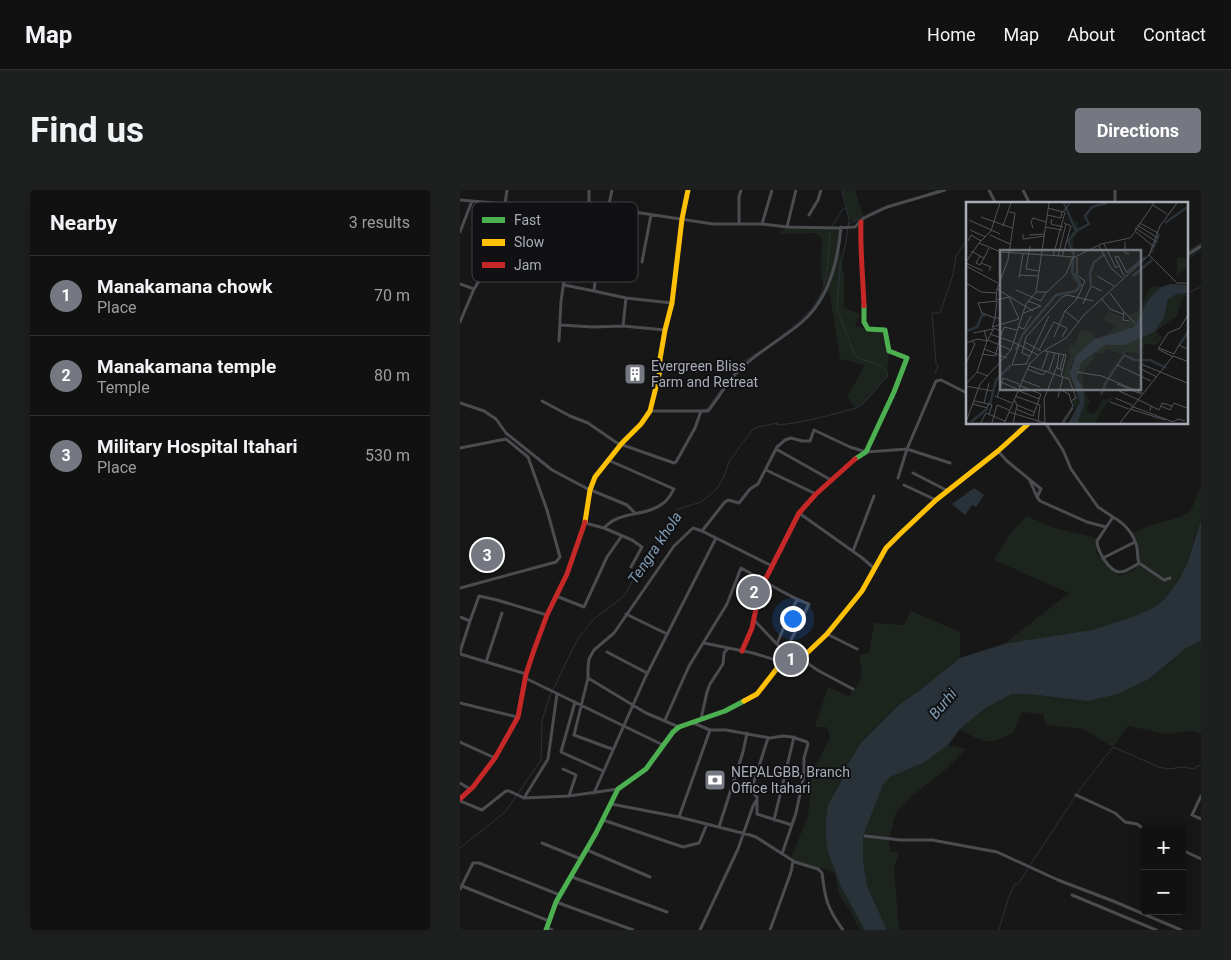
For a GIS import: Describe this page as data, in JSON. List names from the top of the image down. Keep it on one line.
{"water":["Tengra khola","Burhi"],"places":{"building":["Evergreen Bliss Farm and Retreat"],"bank":["NEPALGBB, Branch Office Itahari"]},"legend":["Fast","Slow","Jam"],"page":{"header":"Map","nav":["Home","Map","About","Contact"],"buttons":"Directions","title":"Find us","heading":["Nearby","3 results"],"list":[{"mark":"1","name":"Manakamana chowk","note":"Place","value":"70 m"},{"mark":"2","name":"Manakamana temple","note":"Temple","value":"80 m"},{"mark":"3","name":"Military Hospital Itahari","note":"Place","value":"530 m"}],"pins":["3","2","1"],"map_buttons":["+","−"]}}
